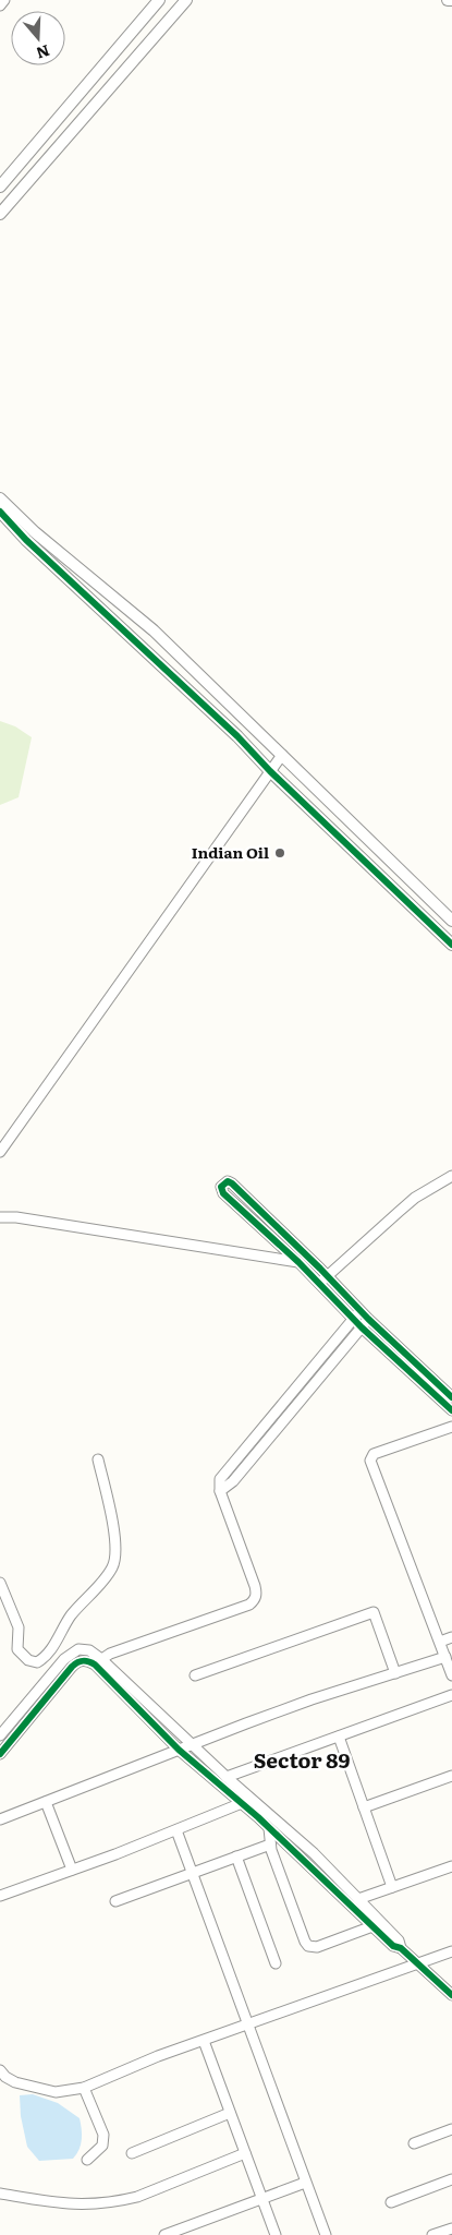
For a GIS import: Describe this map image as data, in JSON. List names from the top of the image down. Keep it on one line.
{"districts":["Sector 89"],"places":["Indian Oil"],"north":"bottom"}
